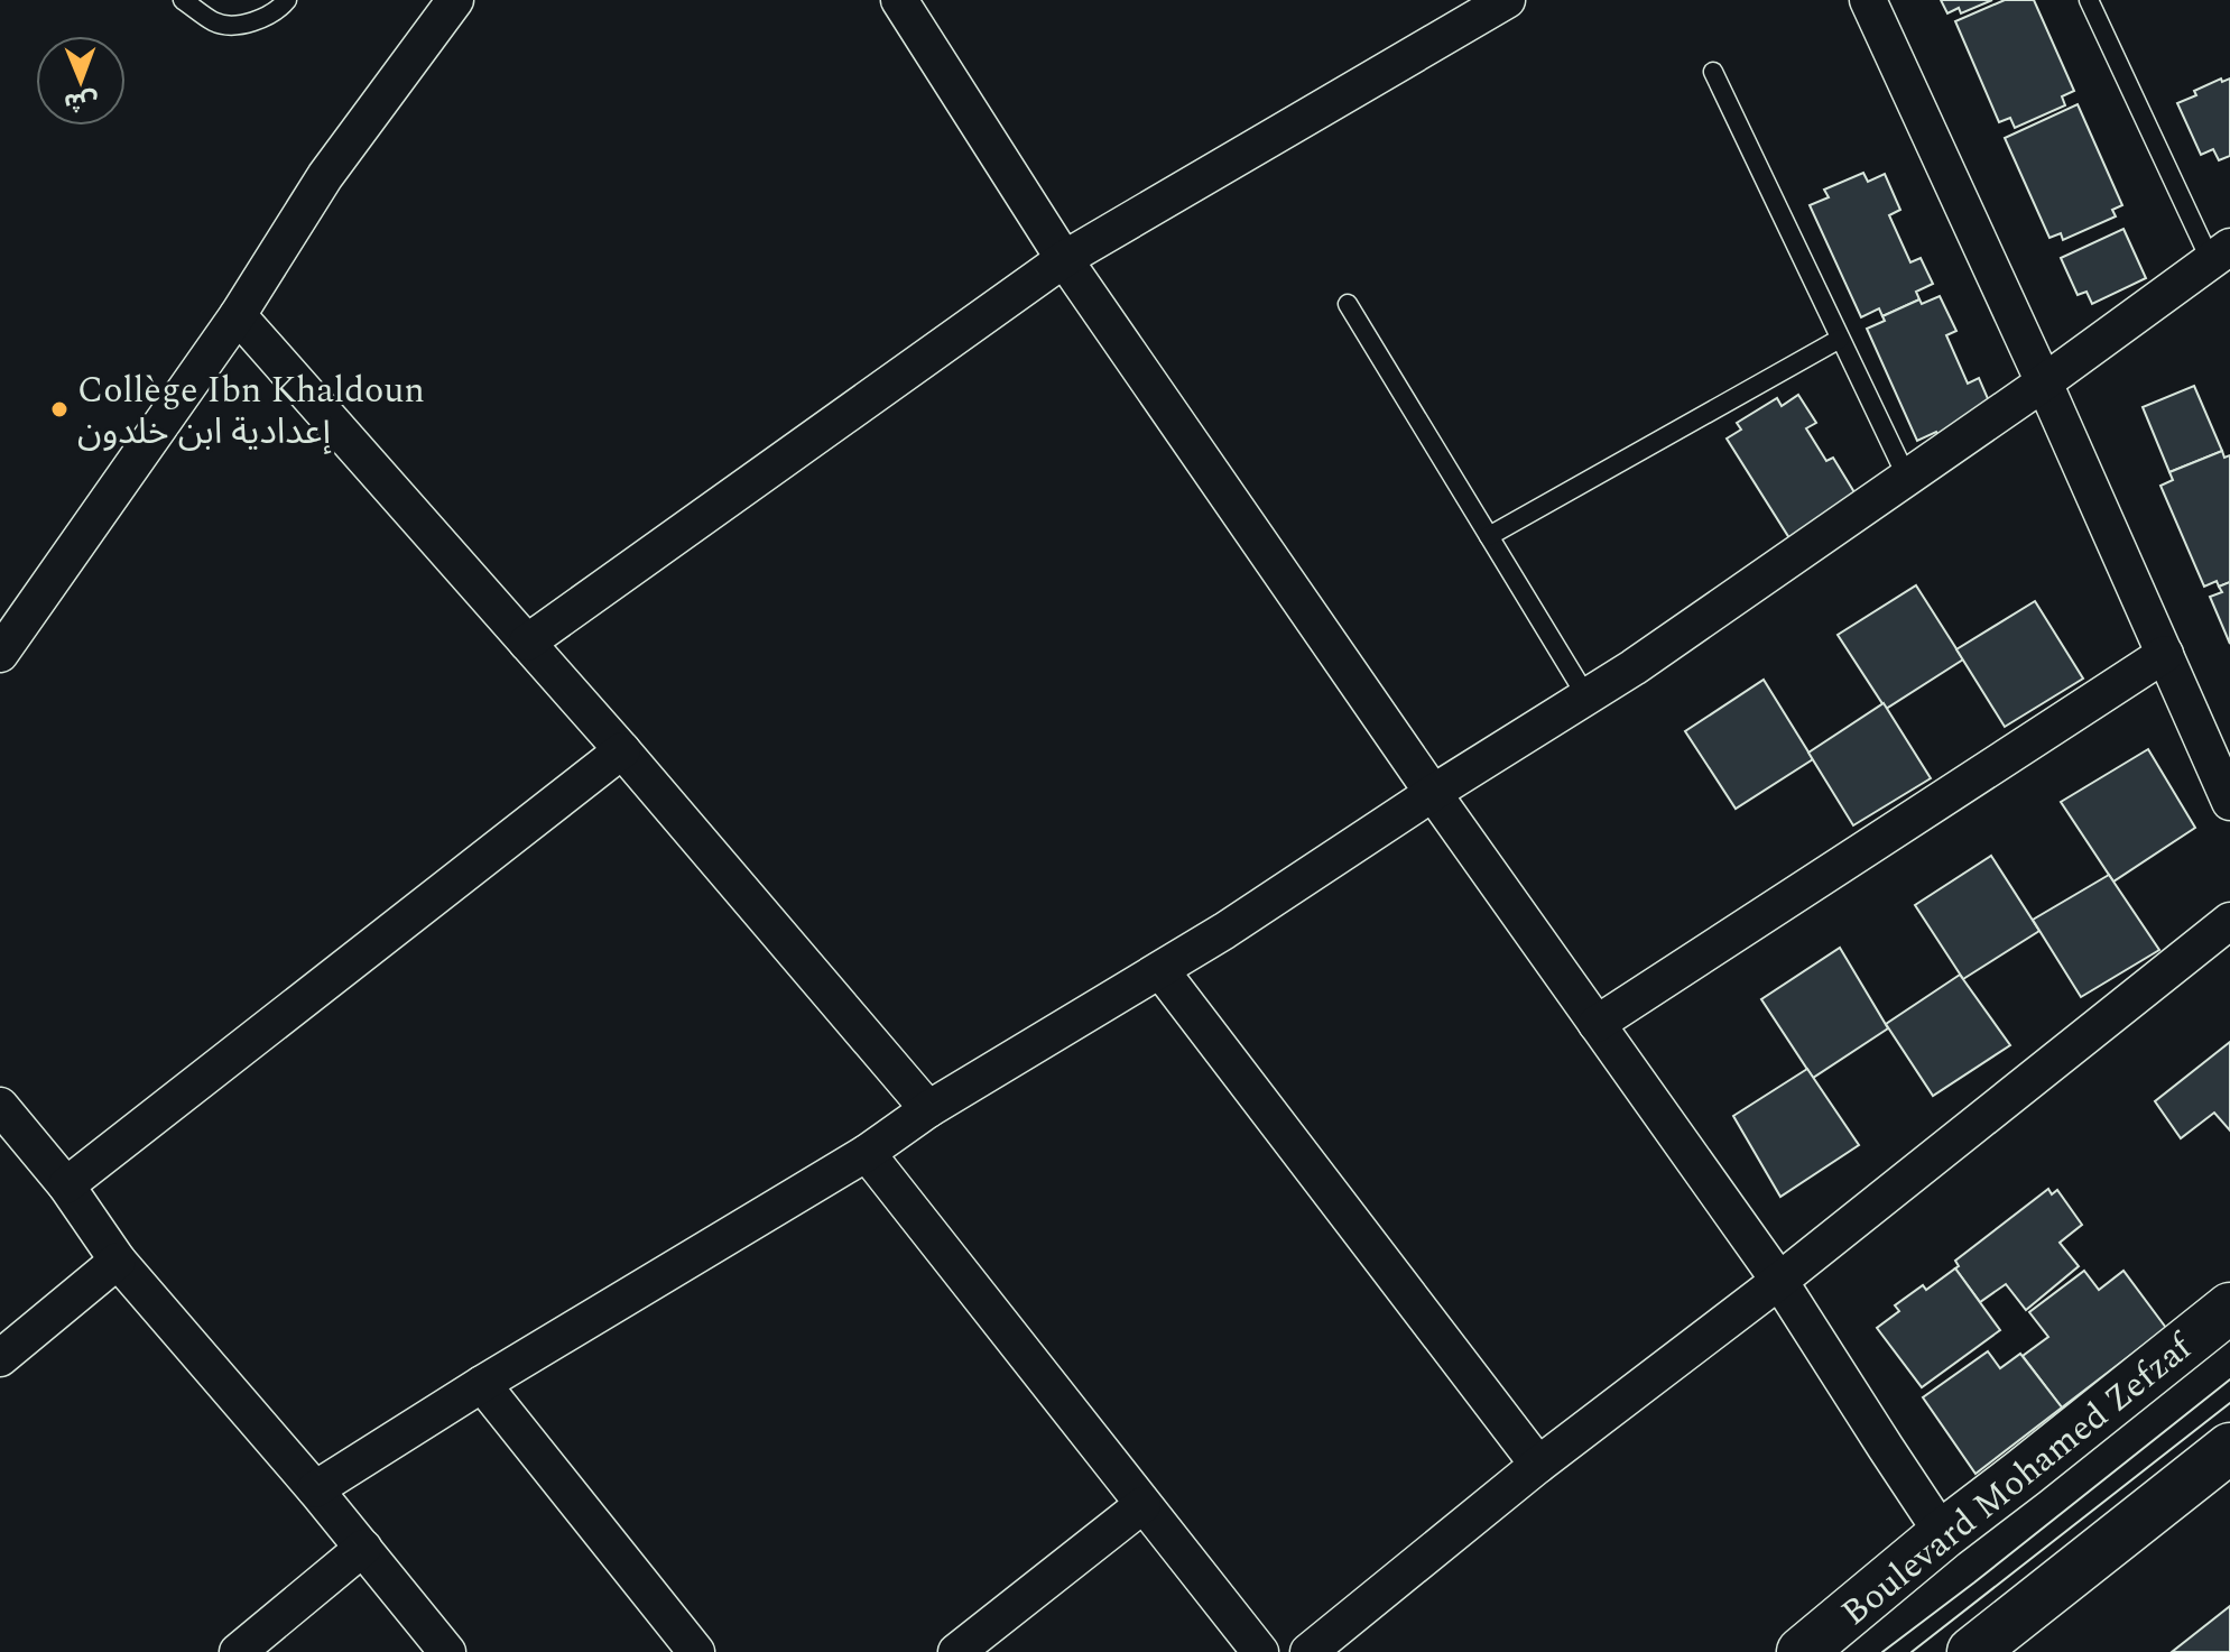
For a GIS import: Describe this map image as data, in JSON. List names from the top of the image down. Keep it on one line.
{"streets":{"main road":["Boulevard Mohamed Zefzaf"]},"places":["Collège Ibn Khaldoun إعدادية ابن خلدون"],"north":"bottom"}
